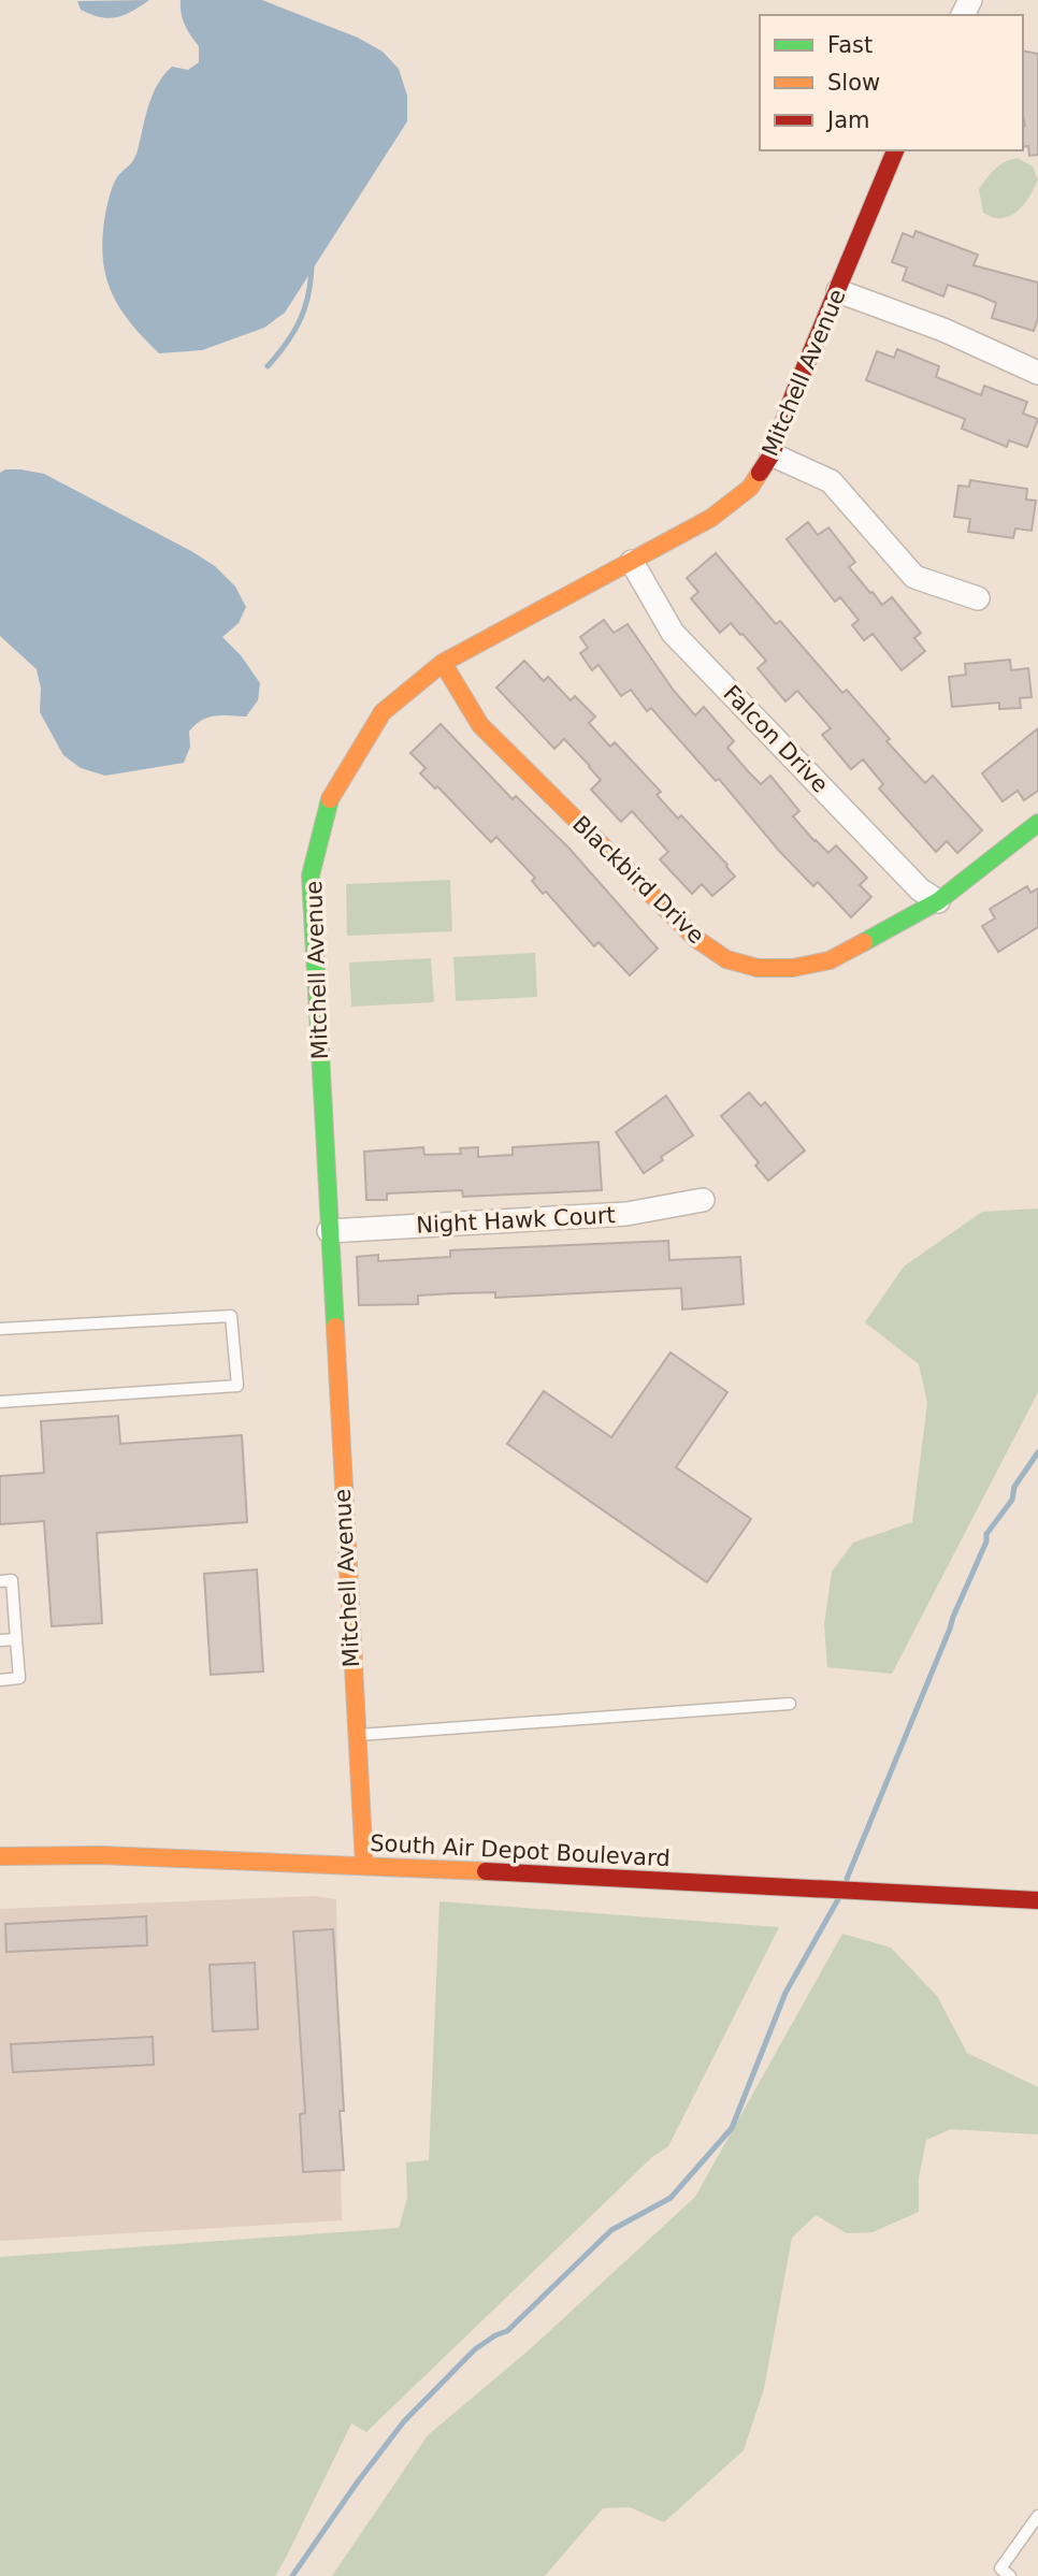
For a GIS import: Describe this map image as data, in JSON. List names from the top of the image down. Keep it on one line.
{"streets":{"street":["Mitchell Avenue","Falcon Drive","Blackbird Drive","Night Hawk Court","South Air Depot Boulevard"]},"crossings":[["Mitchell Avenue","Falcon Drive"],["Mitchell Avenue","Blackbird Drive"],["Mitchell Avenue","Night Hawk Court"],["Mitchell Avenue","South Air Depot Boulevard"],["Falcon Drive","Blackbird Drive"]],"legend":["Fast","Slow","Jam"]}
